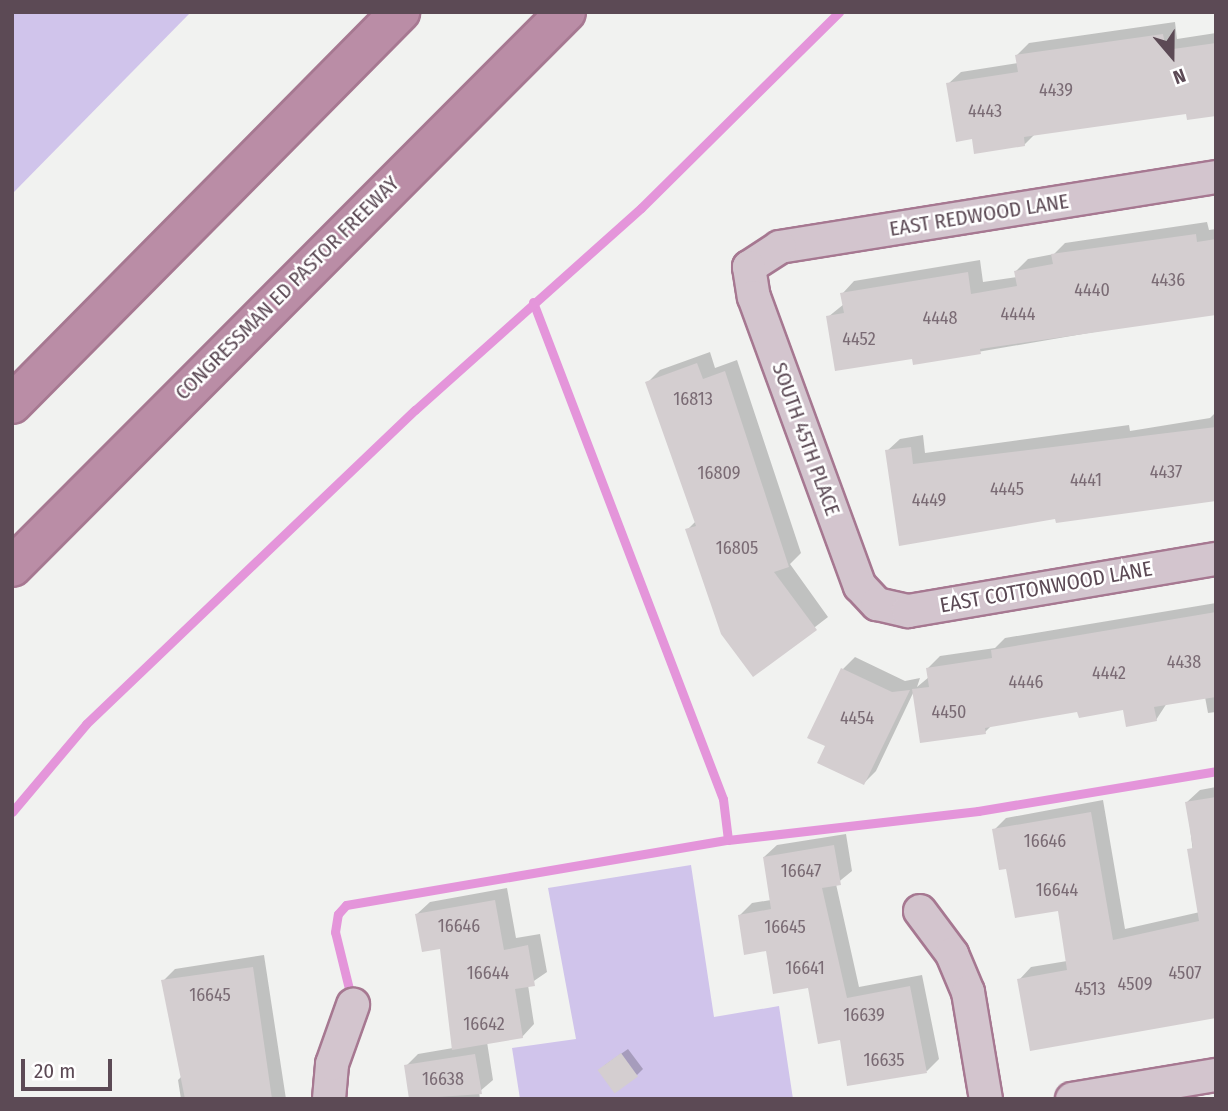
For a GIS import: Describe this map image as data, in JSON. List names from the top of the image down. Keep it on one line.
{"streets":{"highway":["CONGRESSMAN ED PASTOR FREEWAY"],"street":["EAST REDWOOD LANE","SOUTH 45TH PLACE","EAST COTTONWOOD LANE"]},"crossings":[["EAST REDWOOD LANE","SOUTH 45TH PLACE"],["SOUTH 45TH PLACE","EAST COTTONWOOD LANE"]],"house_numbers":["4439","4443","4436","4440","4444","4448","4452","16813","4437","16809","4441","4445","4449","16805","4438","4442","4446","4450","4454","16646","16647","16644","16646","16645","16641","16644","4507","4509","4513","16645","16639","16642","16635","16638"],"scale_bar":"20 m","north":"bottom"}
